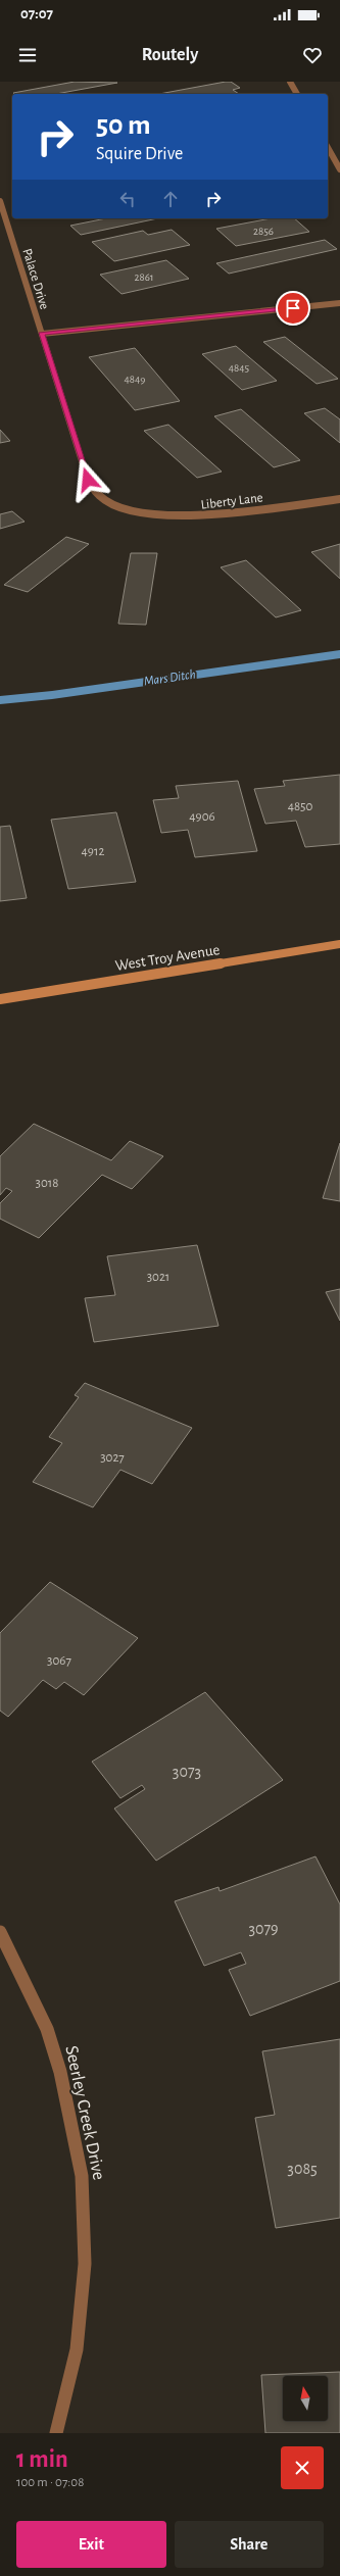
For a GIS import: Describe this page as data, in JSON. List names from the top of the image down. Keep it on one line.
{"streets":{"street":["Palace Drive","Liberty Lane","West Troy Avenue","Seerley Creek Drive"]},"crossings":[["Palace Drive","Liberty Lane"]],"water":["Mars Ditch"],"house_numbers":["2856","2861","4845","4849","4850","4906","4912","3018","3021","3027","3067","3073","3079","3085"],"north":"top","page":{"status":"07:07","header":"Routely","turn":["50 m","Squire Drive"],"heading":["1 min","100 m · 07:08"],"buttons":["Exit","Share"]}}
